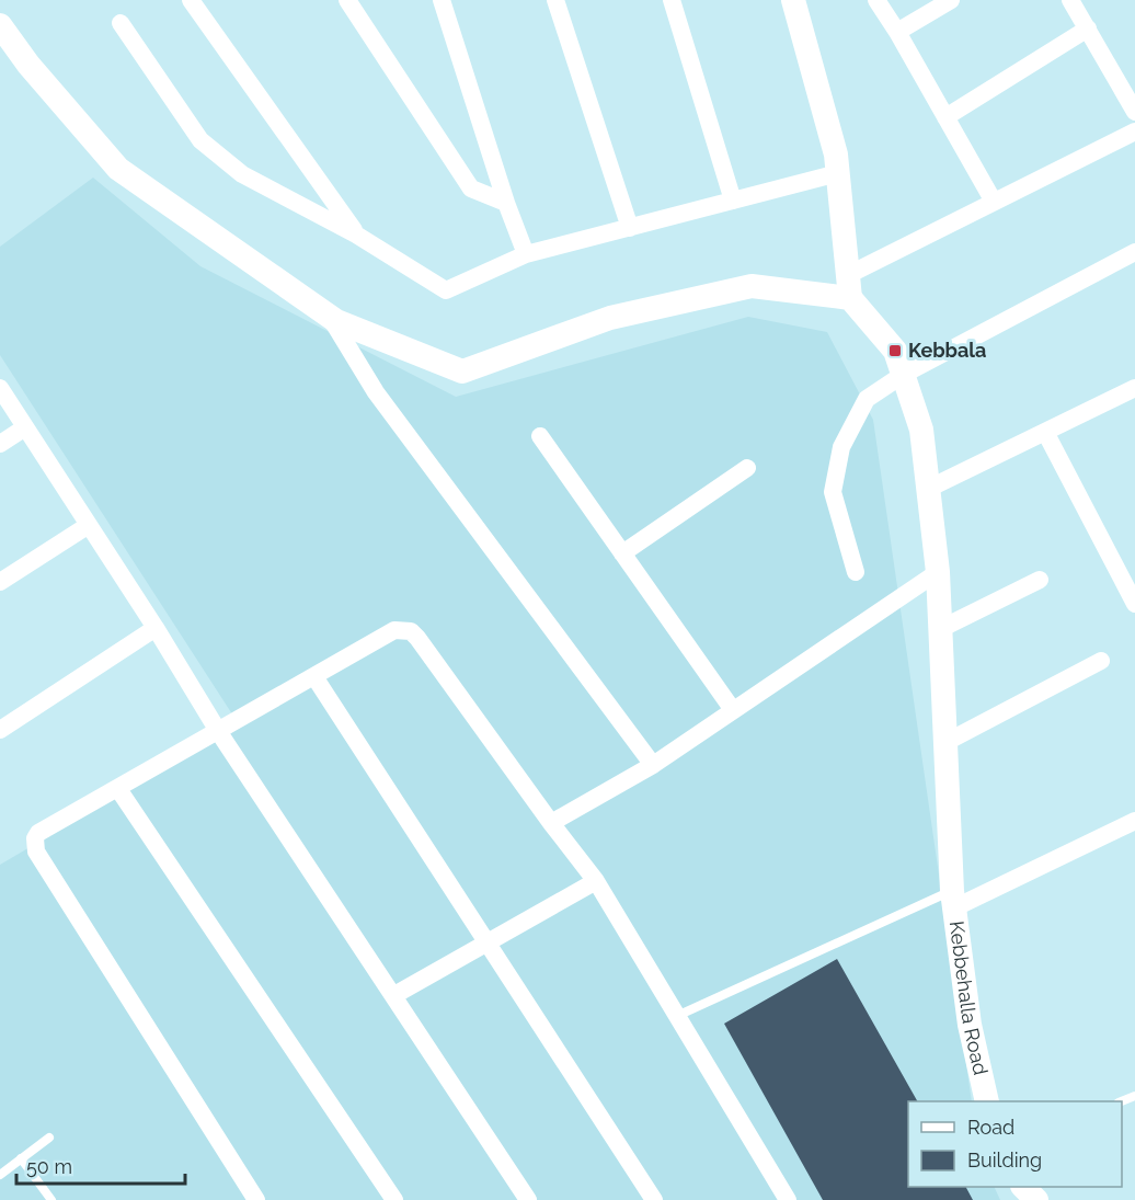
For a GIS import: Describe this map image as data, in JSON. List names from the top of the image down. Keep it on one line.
{"streets":{"street":["Kebbehalla Road"]},"places":{"transit":["Kebbala"]},"legend":["Road","Building"],"scale_bar":"50 m"}
